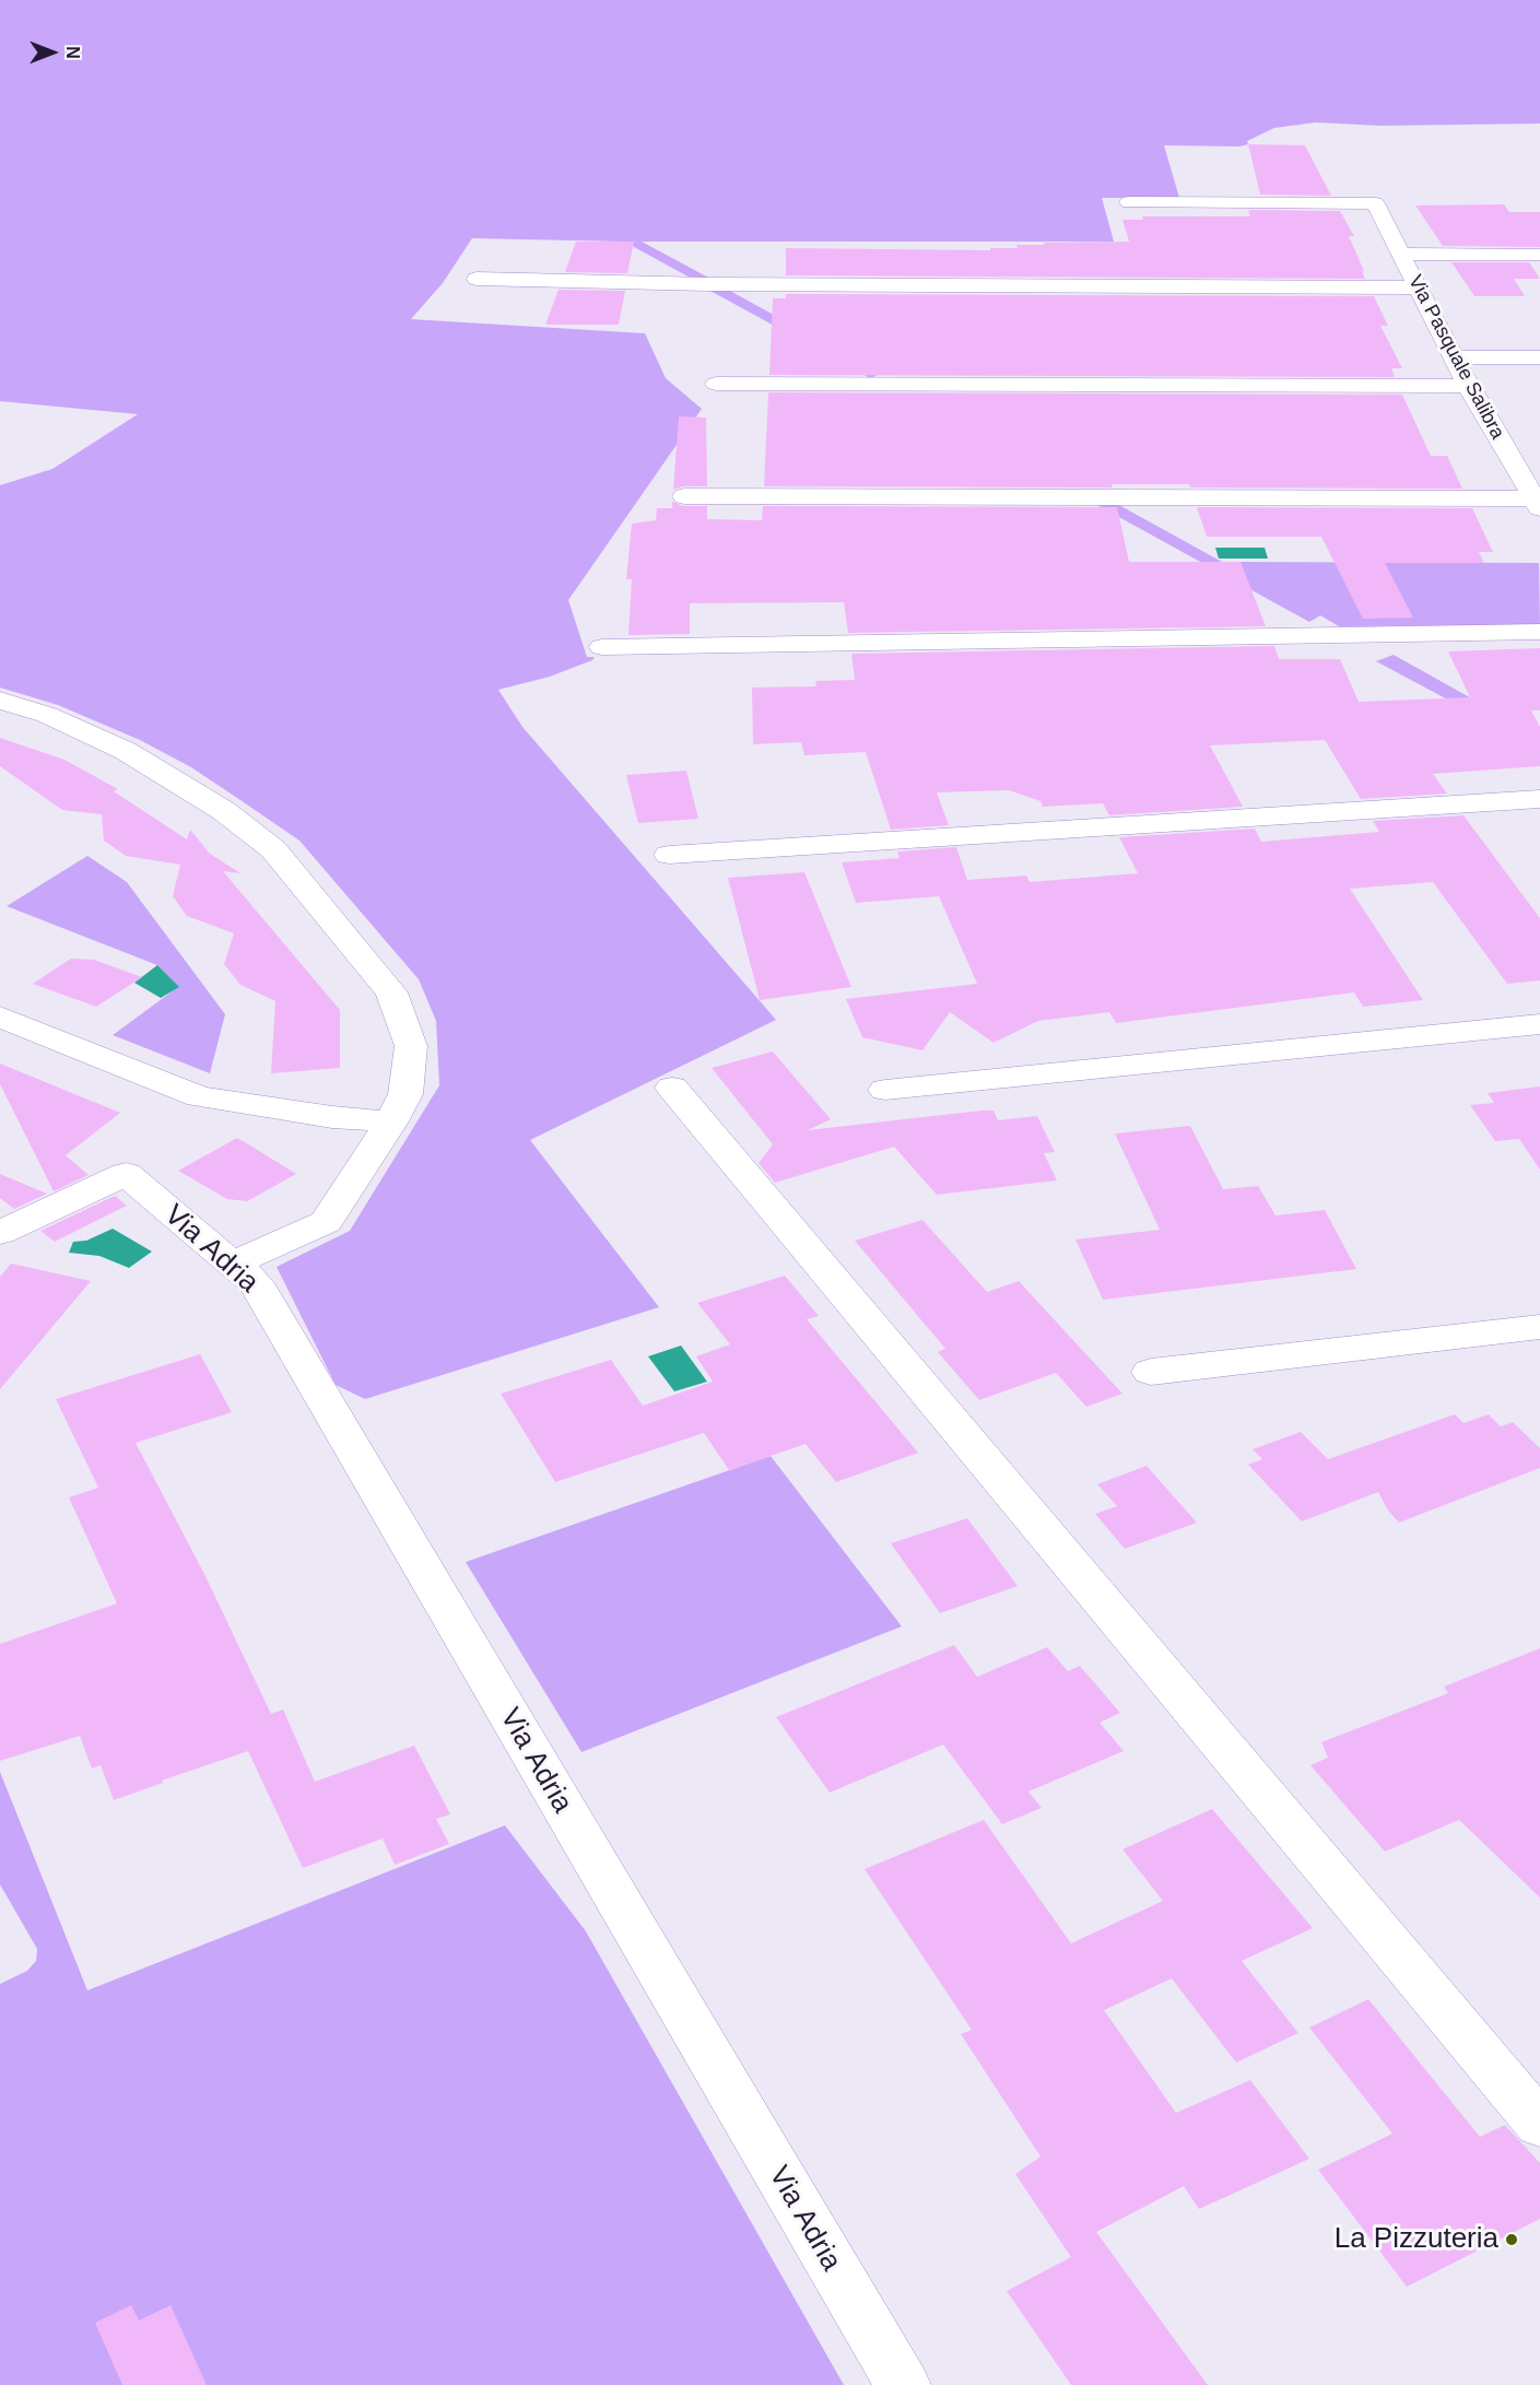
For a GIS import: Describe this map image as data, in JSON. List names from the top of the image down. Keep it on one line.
{"streets":{"street":["Via Pasquale Salibra","Via Adria"]},"places":["La Pizzuteria"],"north":"right"}
